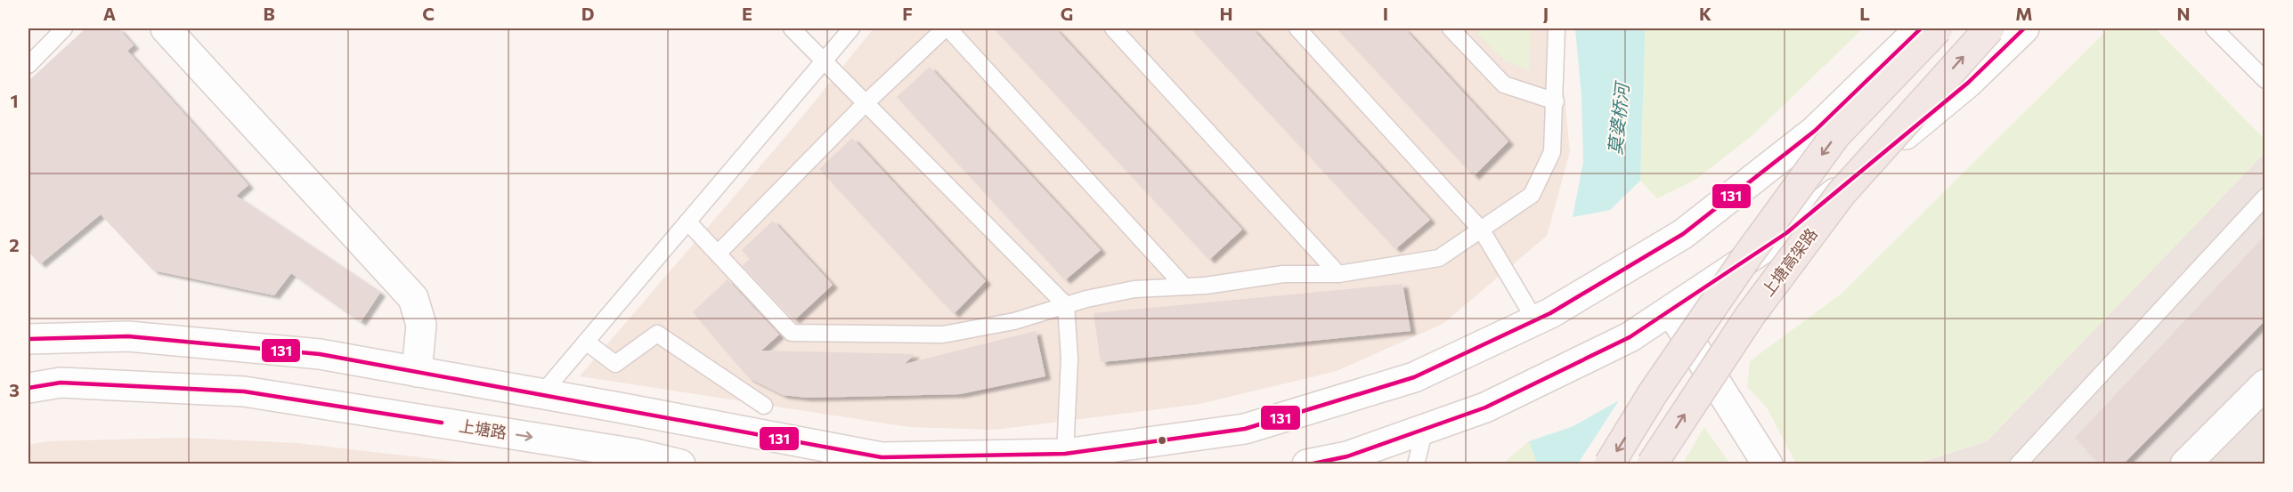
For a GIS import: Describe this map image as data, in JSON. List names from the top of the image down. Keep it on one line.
{"streets":{"highway":["上塘高架路"],"main road":["上塘路"]},"water":["莫婆桥河"],"lines":["transit line 131"],"grid":{"columns":["A","B","C","D","E","F","G","H","I","J","K","L","M","N"],"rows":["1","2","3"]}}
